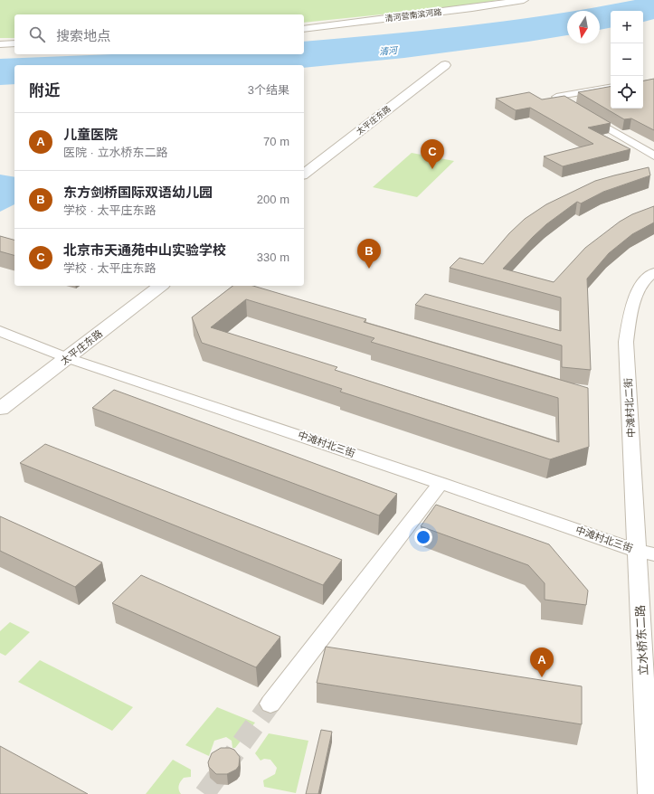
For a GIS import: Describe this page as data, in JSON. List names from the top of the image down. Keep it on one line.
{"streets":{"street":["清河营南滨河路","太平庄东路","中滩村北二街","中滩村北三街","立水桥东二路"]},"crossings":[["太平庄东路","中滩村北三街"],["中滩村北二街","中滩村北三街"],["中滩村北二街","立水桥东二路"],["中滩村北三街","立水桥东二路"]],"water":["清河"],"north":"bottom","page":{"map_buttons":["+","−"],"search":"搜索地点","heading":["附近","3个结果"],"list":[{"mark":"A","name":"儿童医院","note":"医院 · 立水桥东二路","value":"70 m"},{"mark":"B","name":"东方剑桥国际双语幼儿园","note":"学校 · 太平庄东路","value":"200 m"},{"mark":"C","name":"北京市天通苑中山实验学校","note":"学校 · 太平庄东路","value":"330 m"}],"pins":["C","B","A"]}}
